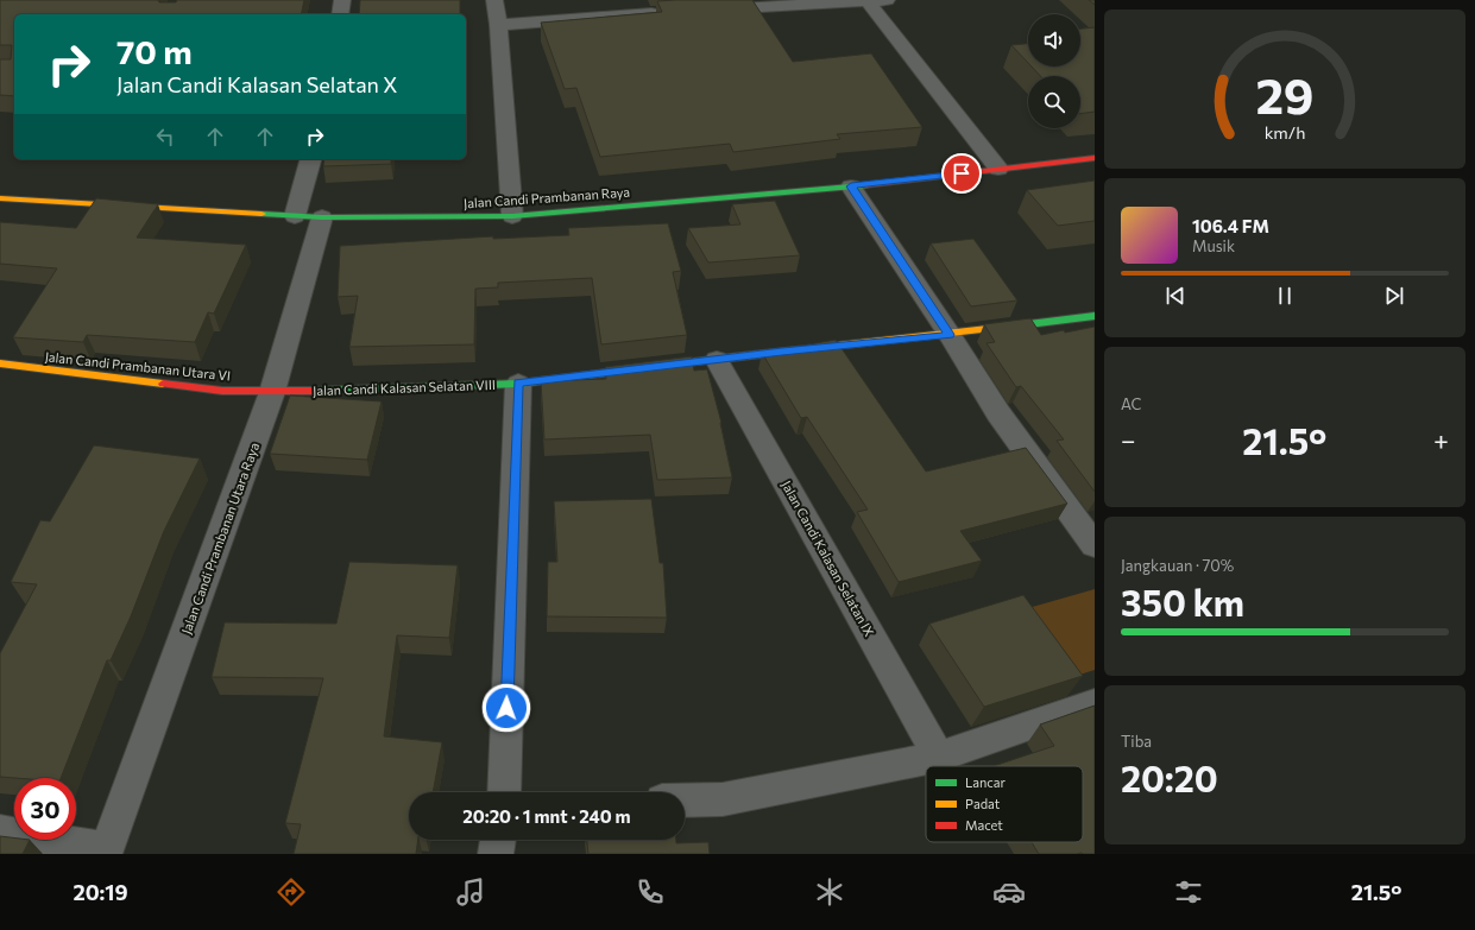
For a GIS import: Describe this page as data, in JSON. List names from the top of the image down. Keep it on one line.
{"streets":{"street":["Jalan Candi Prambanan Raya","Jalan Candi Prambanan Utara VI","Jalan Candi Kalasan Selatan VIII","Jalan Candi Prambanan Utara Raya","Jalan Candi Kalasan Selatan IX"]},"crossings":[["Jalan Candi Prambanan Raya","Jalan Candi Prambanan Utara Raya"],["Jalan Candi Prambanan Utara VI","Jalan Candi Kalasan Selatan VIII"],["Jalan Candi Prambanan Utara VI","Jalan Candi Prambanan Utara Raya"],["Jalan Candi Kalasan Selatan VIII","Jalan Candi Prambanan Utara Raya"],["Jalan Candi Kalasan Selatan VIII","Jalan Candi Kalasan Selatan IX"]],"legend":["Lancar","Padat","Macet"],"page":{"turn":["70 m","Jalan Candi Kalasan Selatan X"],"song":["106.4 FM","Musik"],"tile":["AC",["Jangkauan · 70%","350 km"],["Tiba","20:20"]],"heat":["−","21.5°","+"],"limit":"30","trip":"20:20 · 1 mnt · 240 m","tabs":["20:19","21.5°"],"gauge":["29","km/h"]}}
